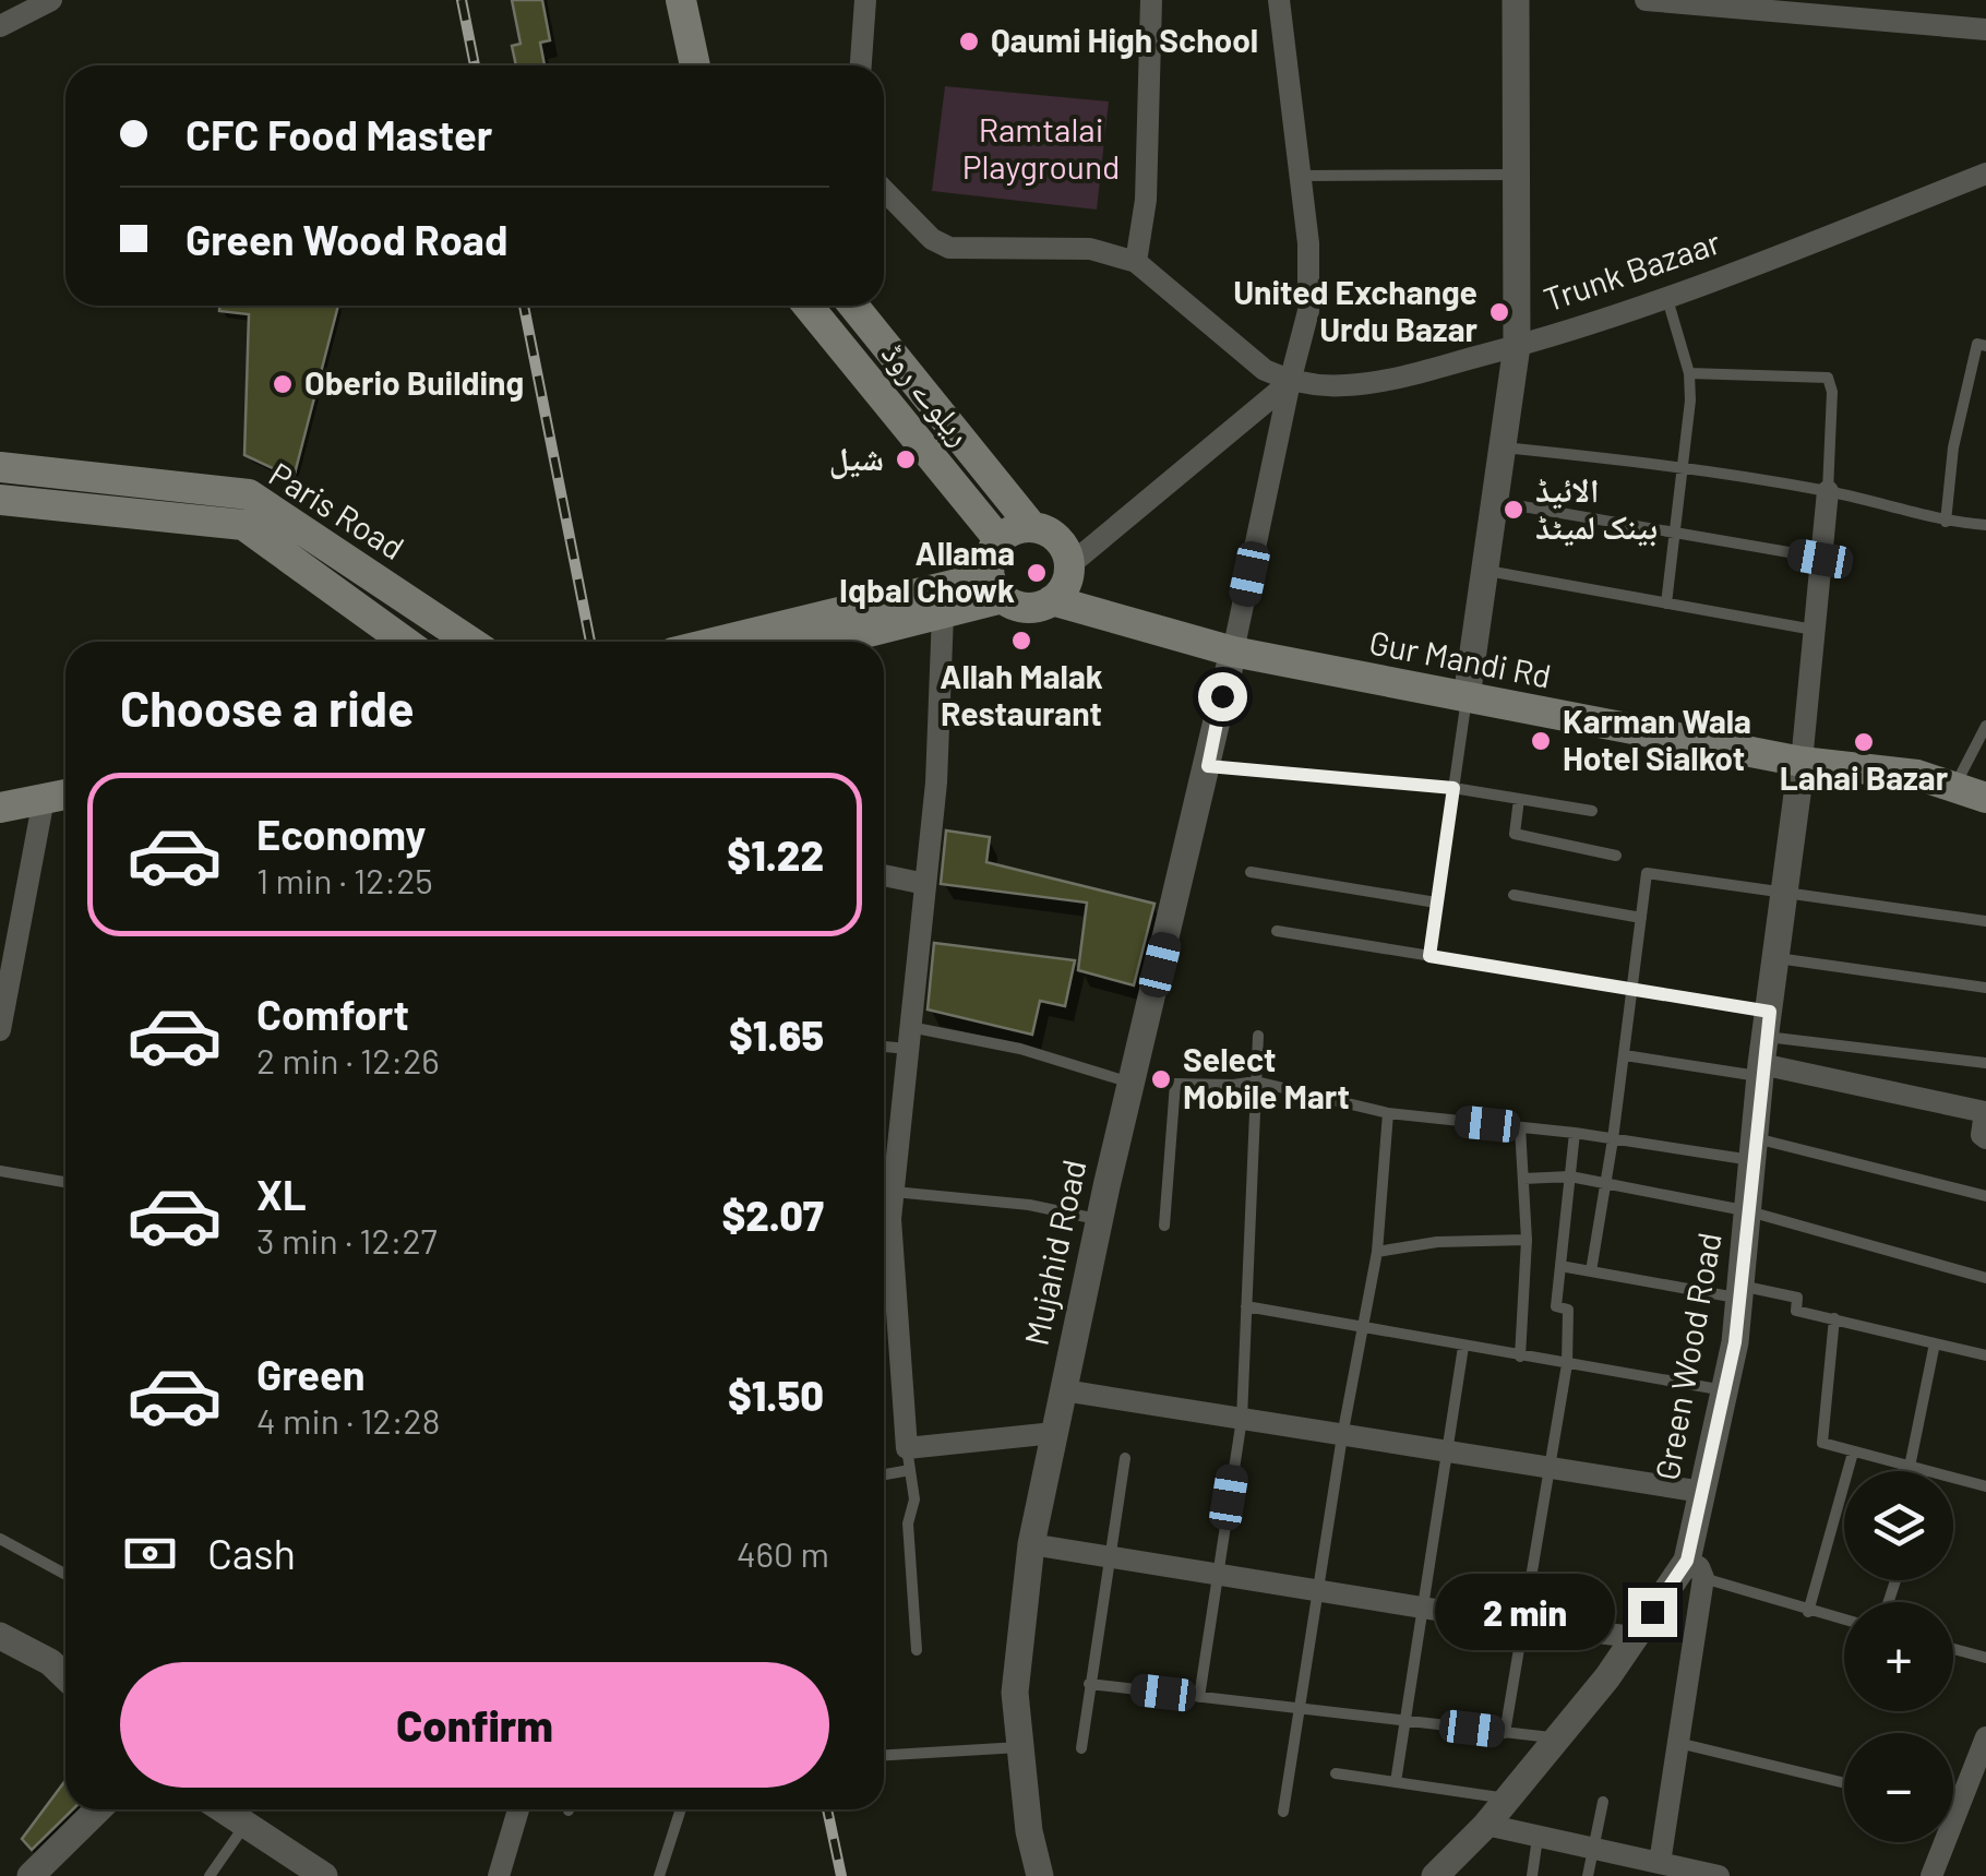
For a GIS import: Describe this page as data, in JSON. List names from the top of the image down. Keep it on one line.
{"streets":{"main road":["ریلوے روڈ","Paris Road","Gur Mandi Rd"],"street":["Trunk Bazaar","Mujahid Road","Green Wood Road"]},"crossings":[["ریلوے روڈ","Gur Mandi Rd"],["Gur Mandi Rd","Mujahid Road"],["Gur Mandi Rd","Green Wood Road"]],"parks":["Ramtalai Playground"],"places":["Qaumi High School","United Exchange Urdu Bazar","Oberio Building","شیل","الائیڈ بینک لمیٹڈ","Allama Iqbal Chowk","Allah Malak Restaurant","Karman Wala Hotel Sialkot","Lahai Bazar","Select Mobile Mart"],"page":{"banner":["CFC Food Master","Green Wood Road"],"heading":"Choose a ride","list":[{"name":"Economy","note":"1 min · 12:25","value":"$1.22"},{"name":"Comfort","note":"2 min · 12:26","value":"$1.65"},{"name":"XL","note":"3 min · 12:27","value":"$2.07"},{"name":"Green","note":"4 min · 12:28","value":"$1.50"}],"map_buttons":["+","−"],"pay":["Cash","460 m"],"bubble":"2 min","buttons":"Confirm"}}
